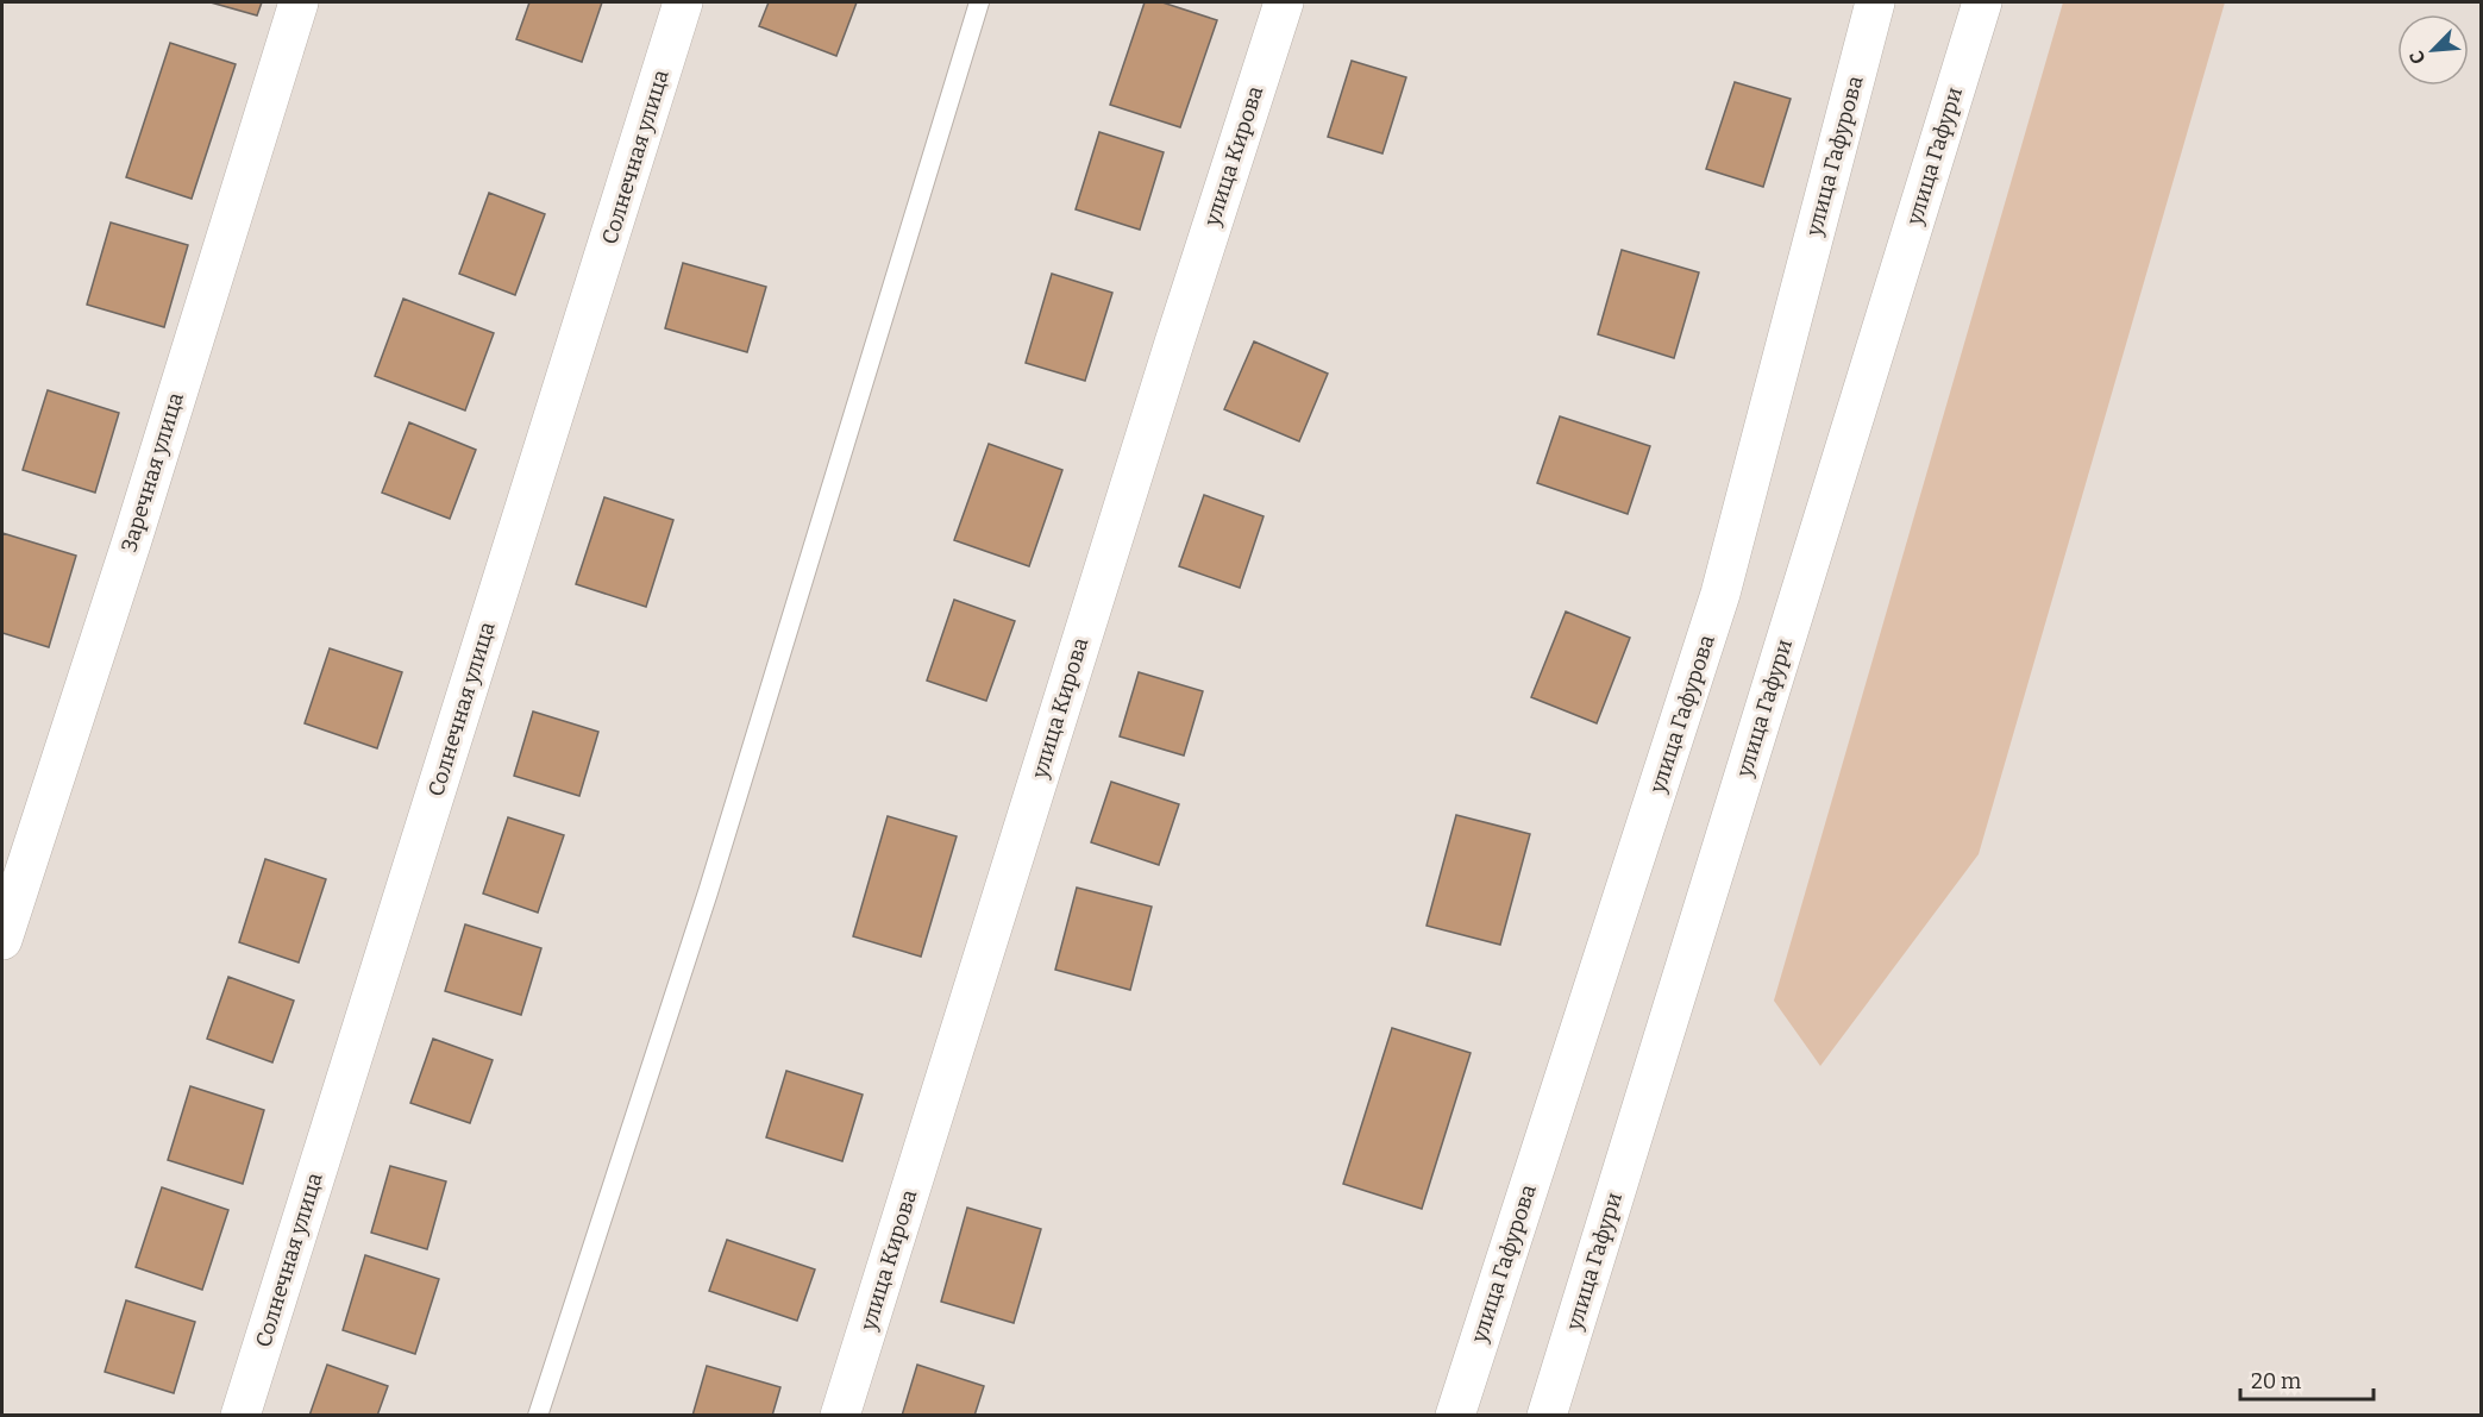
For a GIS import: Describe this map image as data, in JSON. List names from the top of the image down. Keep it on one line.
{"streets":{"street":["улица Кирова","улица Гафурова","улица Гафури","Солнечная улица","Заречная улица"]},"scale_bar":"20 m","north":"bottom left"}
